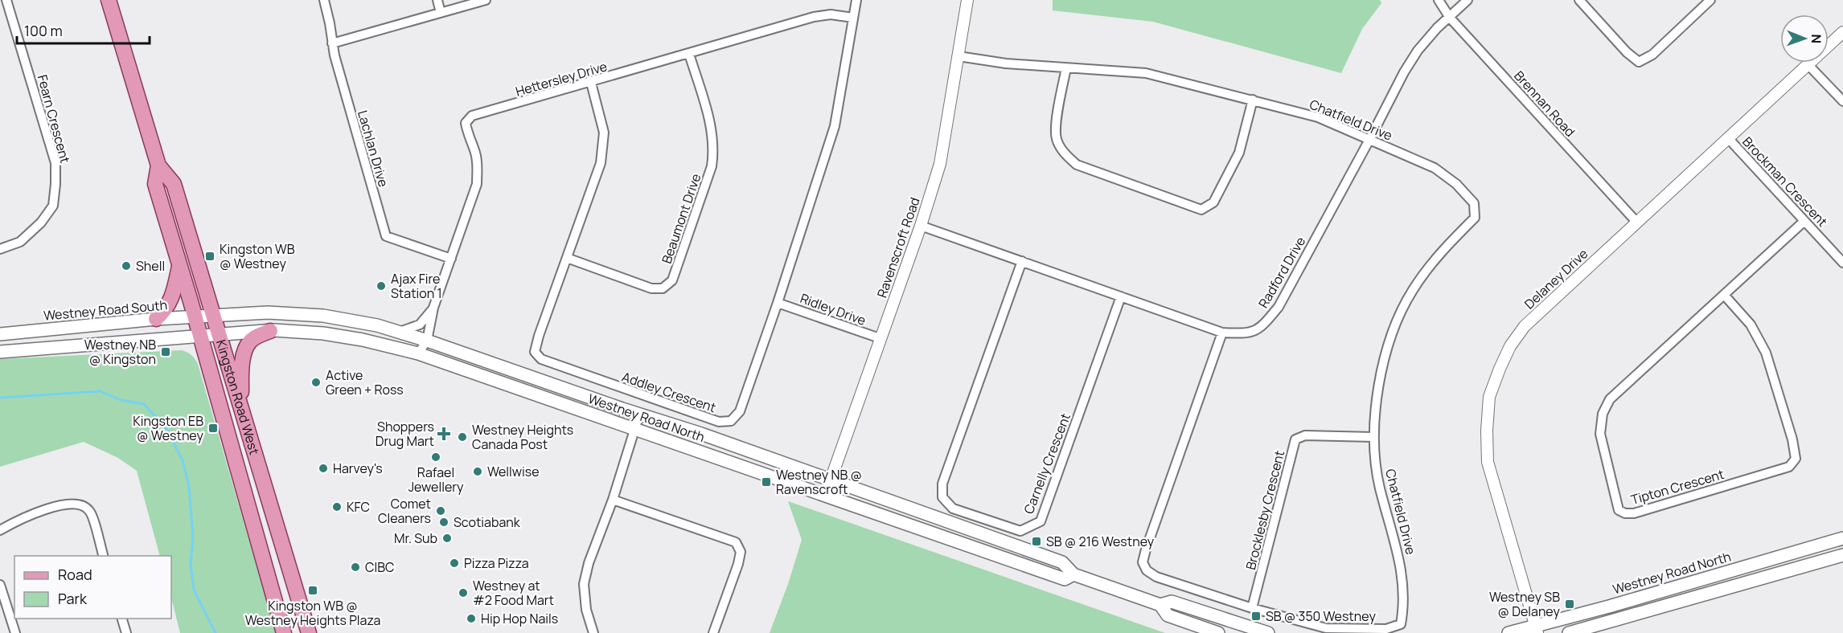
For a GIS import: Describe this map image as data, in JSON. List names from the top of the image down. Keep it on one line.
{"streets":{"main road":["Westney Road South","Kingston Road West","Westney Road North"],"street":["Hettersley Drive","Brennan Road","Fearn Crescent","Chatfield Drive","Lachlan Drive","Brockman Crescent","Beaumont Drive","Ravenscroft Road","Radford Drive","Delaney Drive","Ridley Drive","Addley Crescent","Carnelly Crescent","Tipton Crescent","Brocklesby Crescent"]},"crossings":[["Hettersley Drive","Lachlan Drive"],["Hettersley Drive","Beaumont Drive"],["Hettersley Drive","Addley Crescent"],["Hettersley Drive","Westney Road North"],["Brennan Road","Radford Drive"],["Brennan Road","Delaney Drive"],["Chatfield Drive","Ravenscroft Road"],["Chatfield Drive","Radford Drive"],["Chatfield Drive","Brocklesby Crescent"],["Brockman Crescent","Delaney Drive"],["Brockman Crescent","Tipton Crescent"],["Beaumont Drive","Addley Crescent"],["Ravenscroft Road","Radford Drive"],["Ravenscroft Road","Ridley Drive"],["Ravenscroft Road","Westney Road North"],["Radford Drive","Carnelly Crescent"],["Delaney Drive","Westney Road North"],["Ridley Drive","Addley Crescent"],["Westney Road South","Kingston Road West"],["Westney Road South","Westney Road North"],["Kingston Road West","Westney Road North"]],"places":{"transit":["Kingston WB @ Westney","Westney NB @ Kingston","Kingston EB @ Westney","Westney NB @ Ravenscroft","SB @ 216 Westney","Kingston WB @ Westney Heights Plaza","Westney SB @ Delaney","SB @ 350 Westney"],"other":["Shell","Ajax Fire Station 1","Active Green + Ross","Westney Heights Canada Post","Rafael Jewellery","Harvey's","Wellwise","KFC","Comet Cleaners","Scotiabank","Mr. Sub","Pizza Pizza","CIBC","Westney at #2 Food Mart","Hip Hop Nails"],"health":["Shoppers Drug Mart"]},"legend":["Road","Park"],"scale_bar":"100 m","north":"right"}
